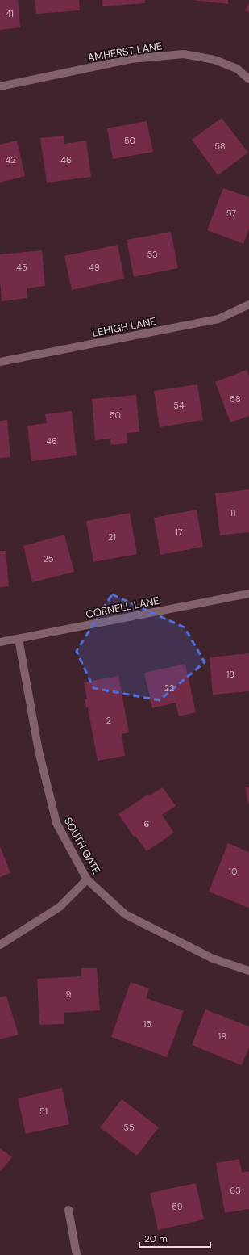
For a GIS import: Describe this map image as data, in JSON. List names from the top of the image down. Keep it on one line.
{"streets":{"street":["AMHERST LANE","LEHIGH LANE","CORNELL LANE","SOUTH GATE"]},"crossings":[["CORNELL LANE","SOUTH GATE"]],"house_numbers":["41","50","58","42","46","57","53","45","49","58","54","50","46","11","17","21","25","18","22","2","6","10","9","15","19","51","55","63","59"],"scale_bar":"20 m"}
